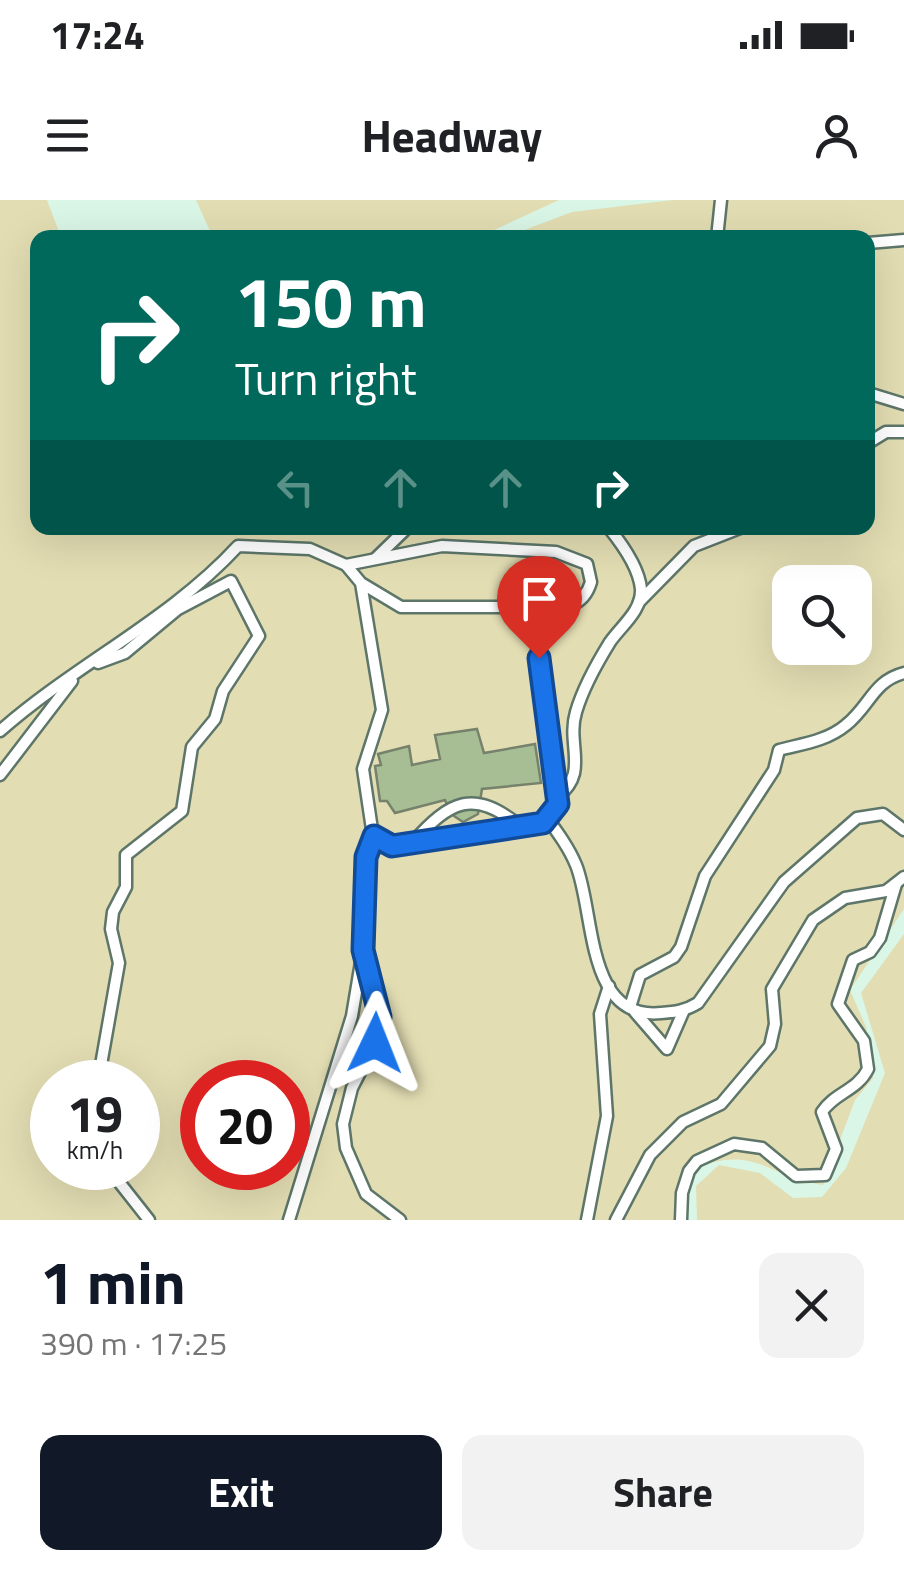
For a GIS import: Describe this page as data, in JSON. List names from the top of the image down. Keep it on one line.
{"page":{"status":"17:24","header":"Headway","turn":["150 m","Turn right"],"speed":"19 km/h","limit":"20","heading":["1 min","390 m · 17:25"],"buttons":["Exit","Share"]}}
